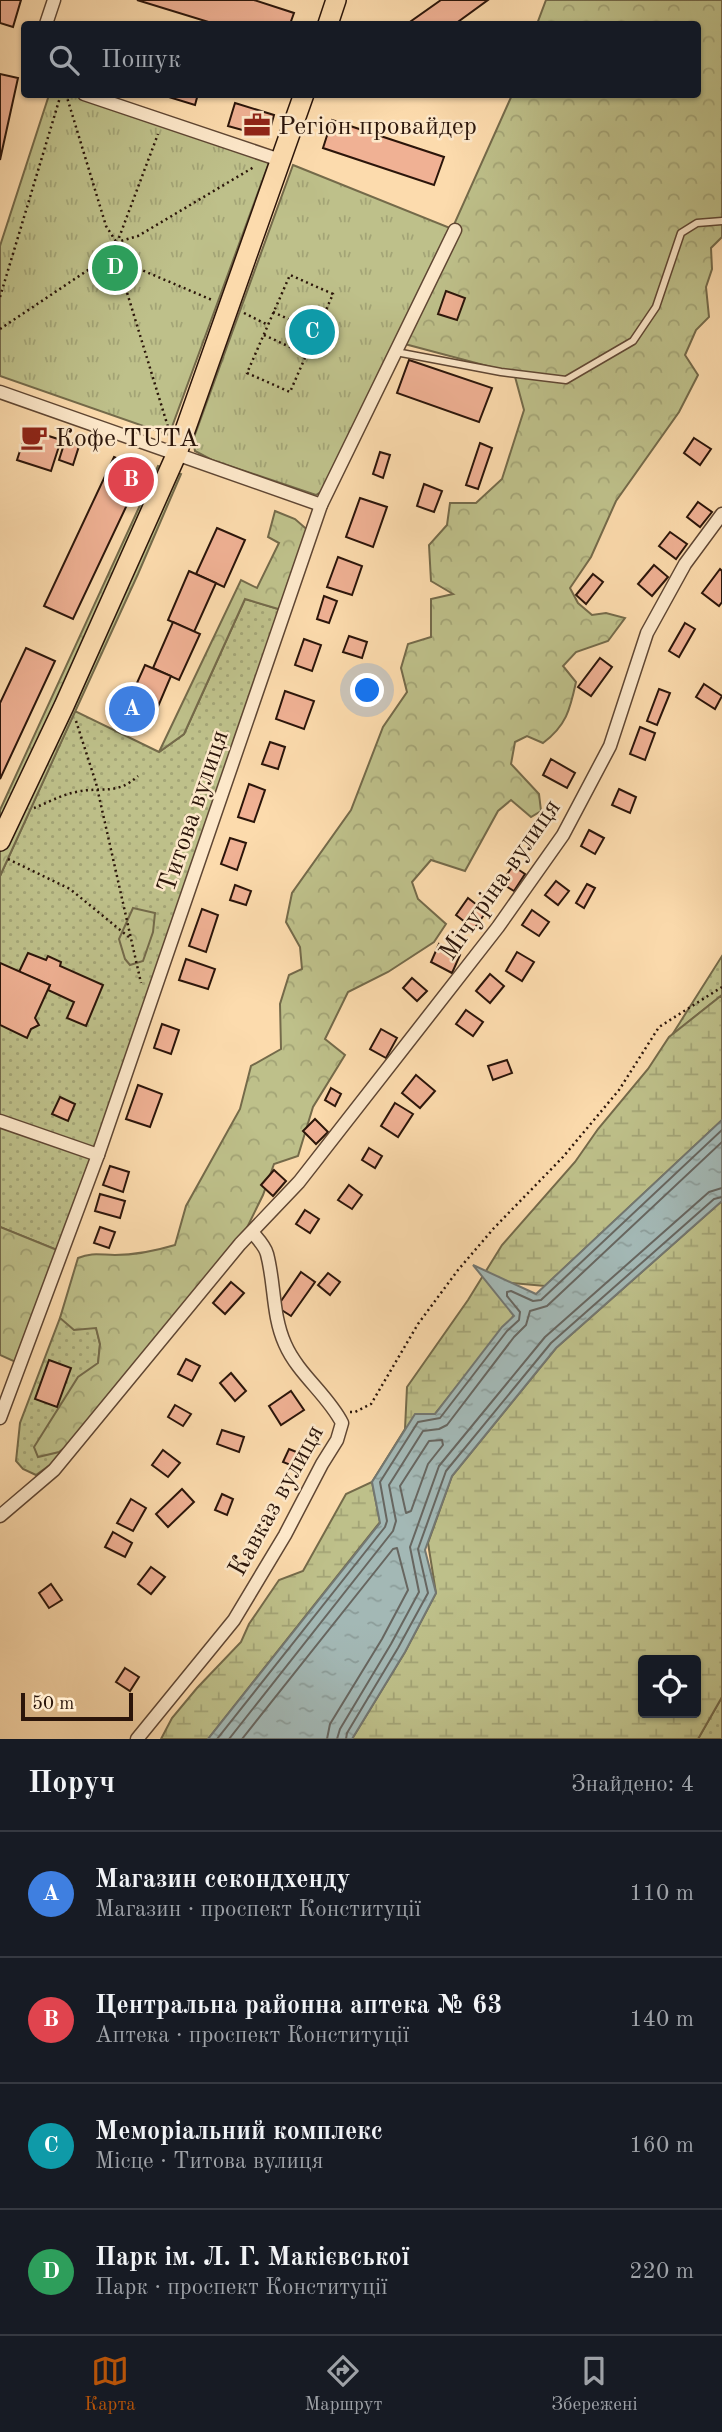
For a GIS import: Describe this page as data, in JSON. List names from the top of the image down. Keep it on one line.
{"streets":{"street":["Титова вулиця","Мічуріна вулиця","Кавказ вулиця"]},"crossings":[["Мічуріна вулиця","Кавказ вулиця"]],"places":{"office":["Регіон провайдер"],"cafe":["Кофе TUTA"]},"scale_bar":"50 m","page":{"search":"Пошук","pins":["D","C","B","A"],"scale":"50 m","heading":["Поруч","Знайдено: 4"],"list":[{"mark":"A","name":"Магазин секондхенду","note":"Магазин · проспект Конституції","value":"110 m"},{"mark":"B","name":"Центральна районна аптека № 63","note":"Аптека · проспект Конституції","value":"140 m"},{"mark":"C","name":"Меморіальний комплекс","note":"Місце · Титова вулиця","value":"160 m"},{"mark":"D","name":"Парк ім. Л. Г. Макієвської","note":"Парк · проспект Конституції","value":"220 m"}],"nav":["Карта","Маршрут","Збережені"]}}
